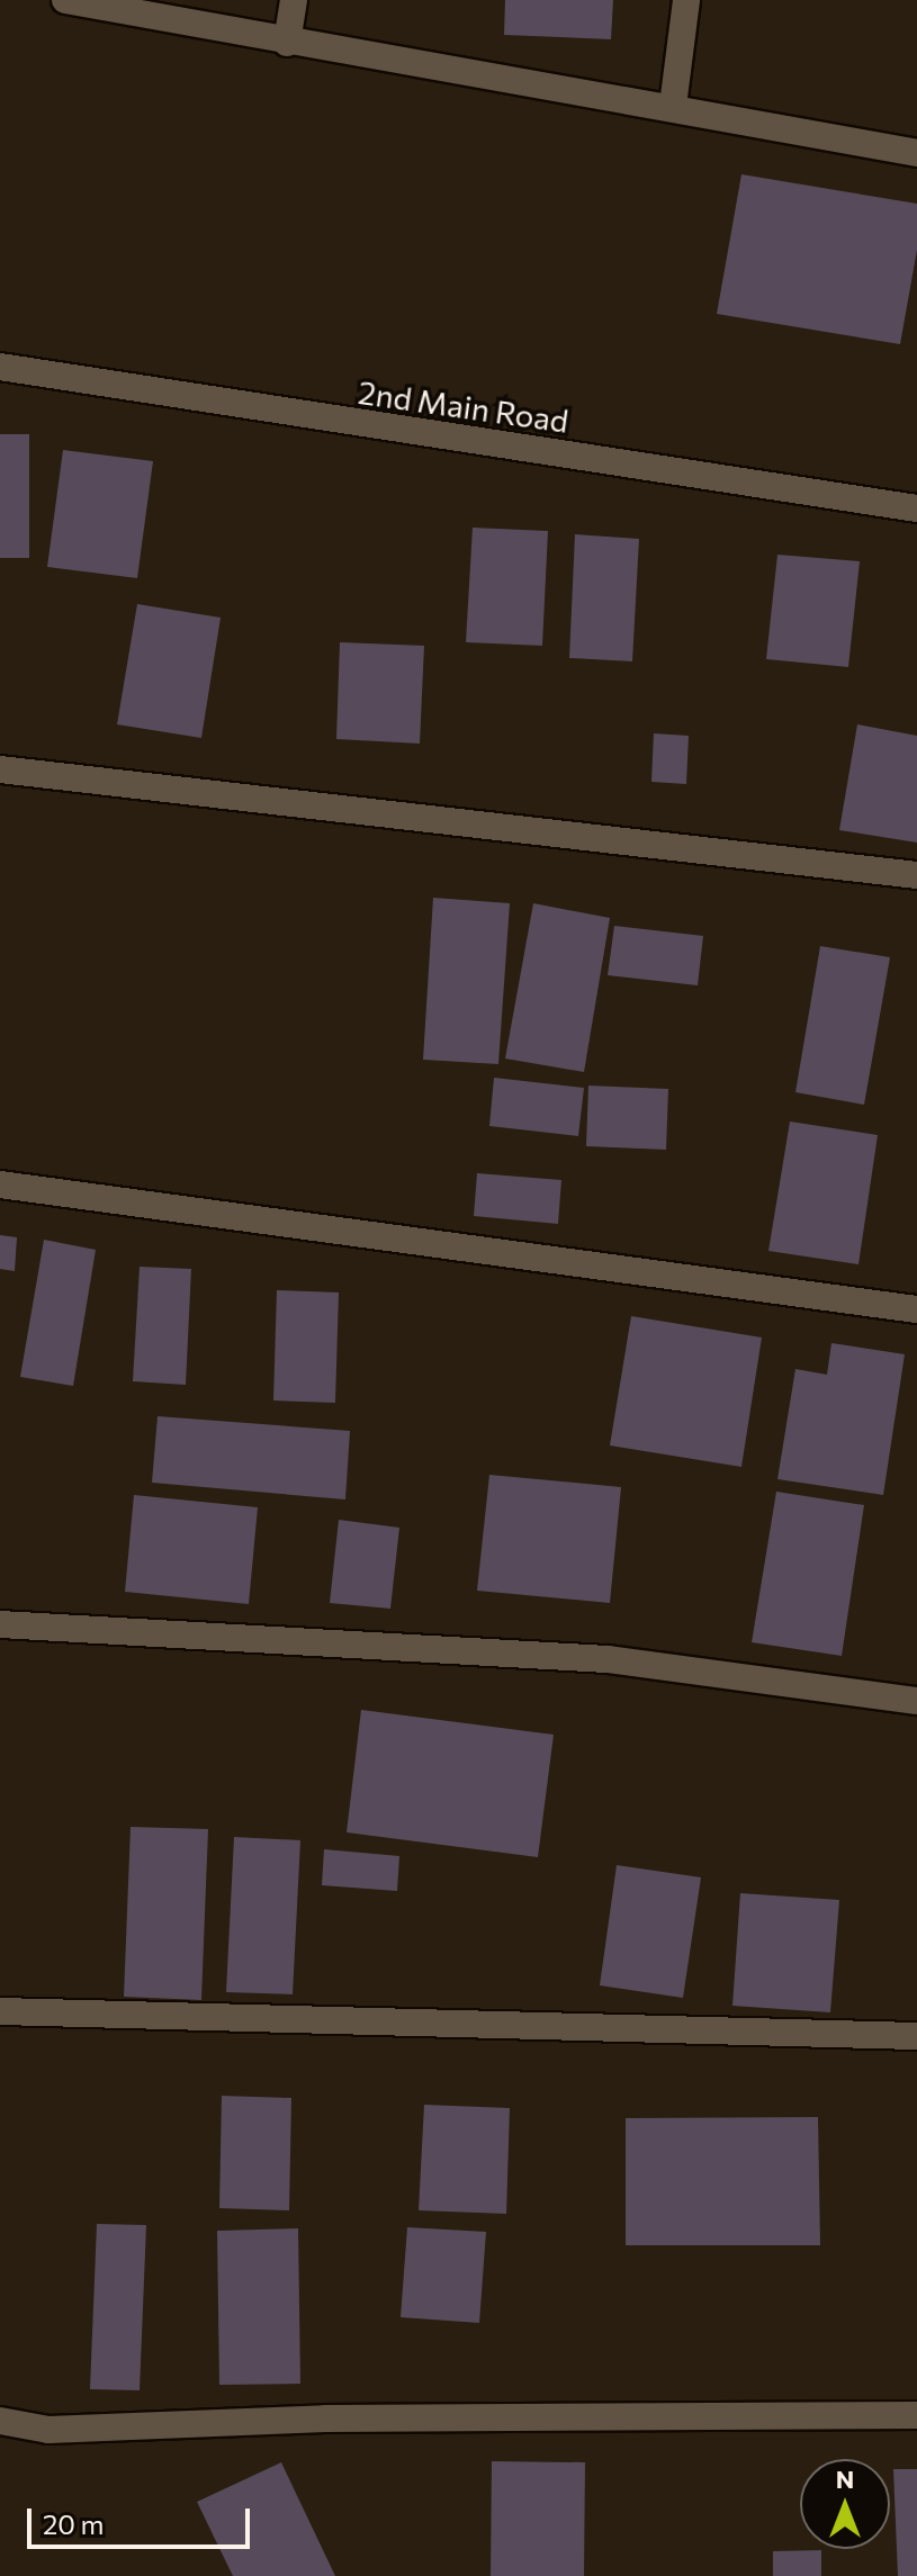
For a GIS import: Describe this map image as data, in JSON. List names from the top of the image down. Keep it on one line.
{"streets":{"street":["2nd Main Road"]},"scale_bar":"20 m","north":"top"}
